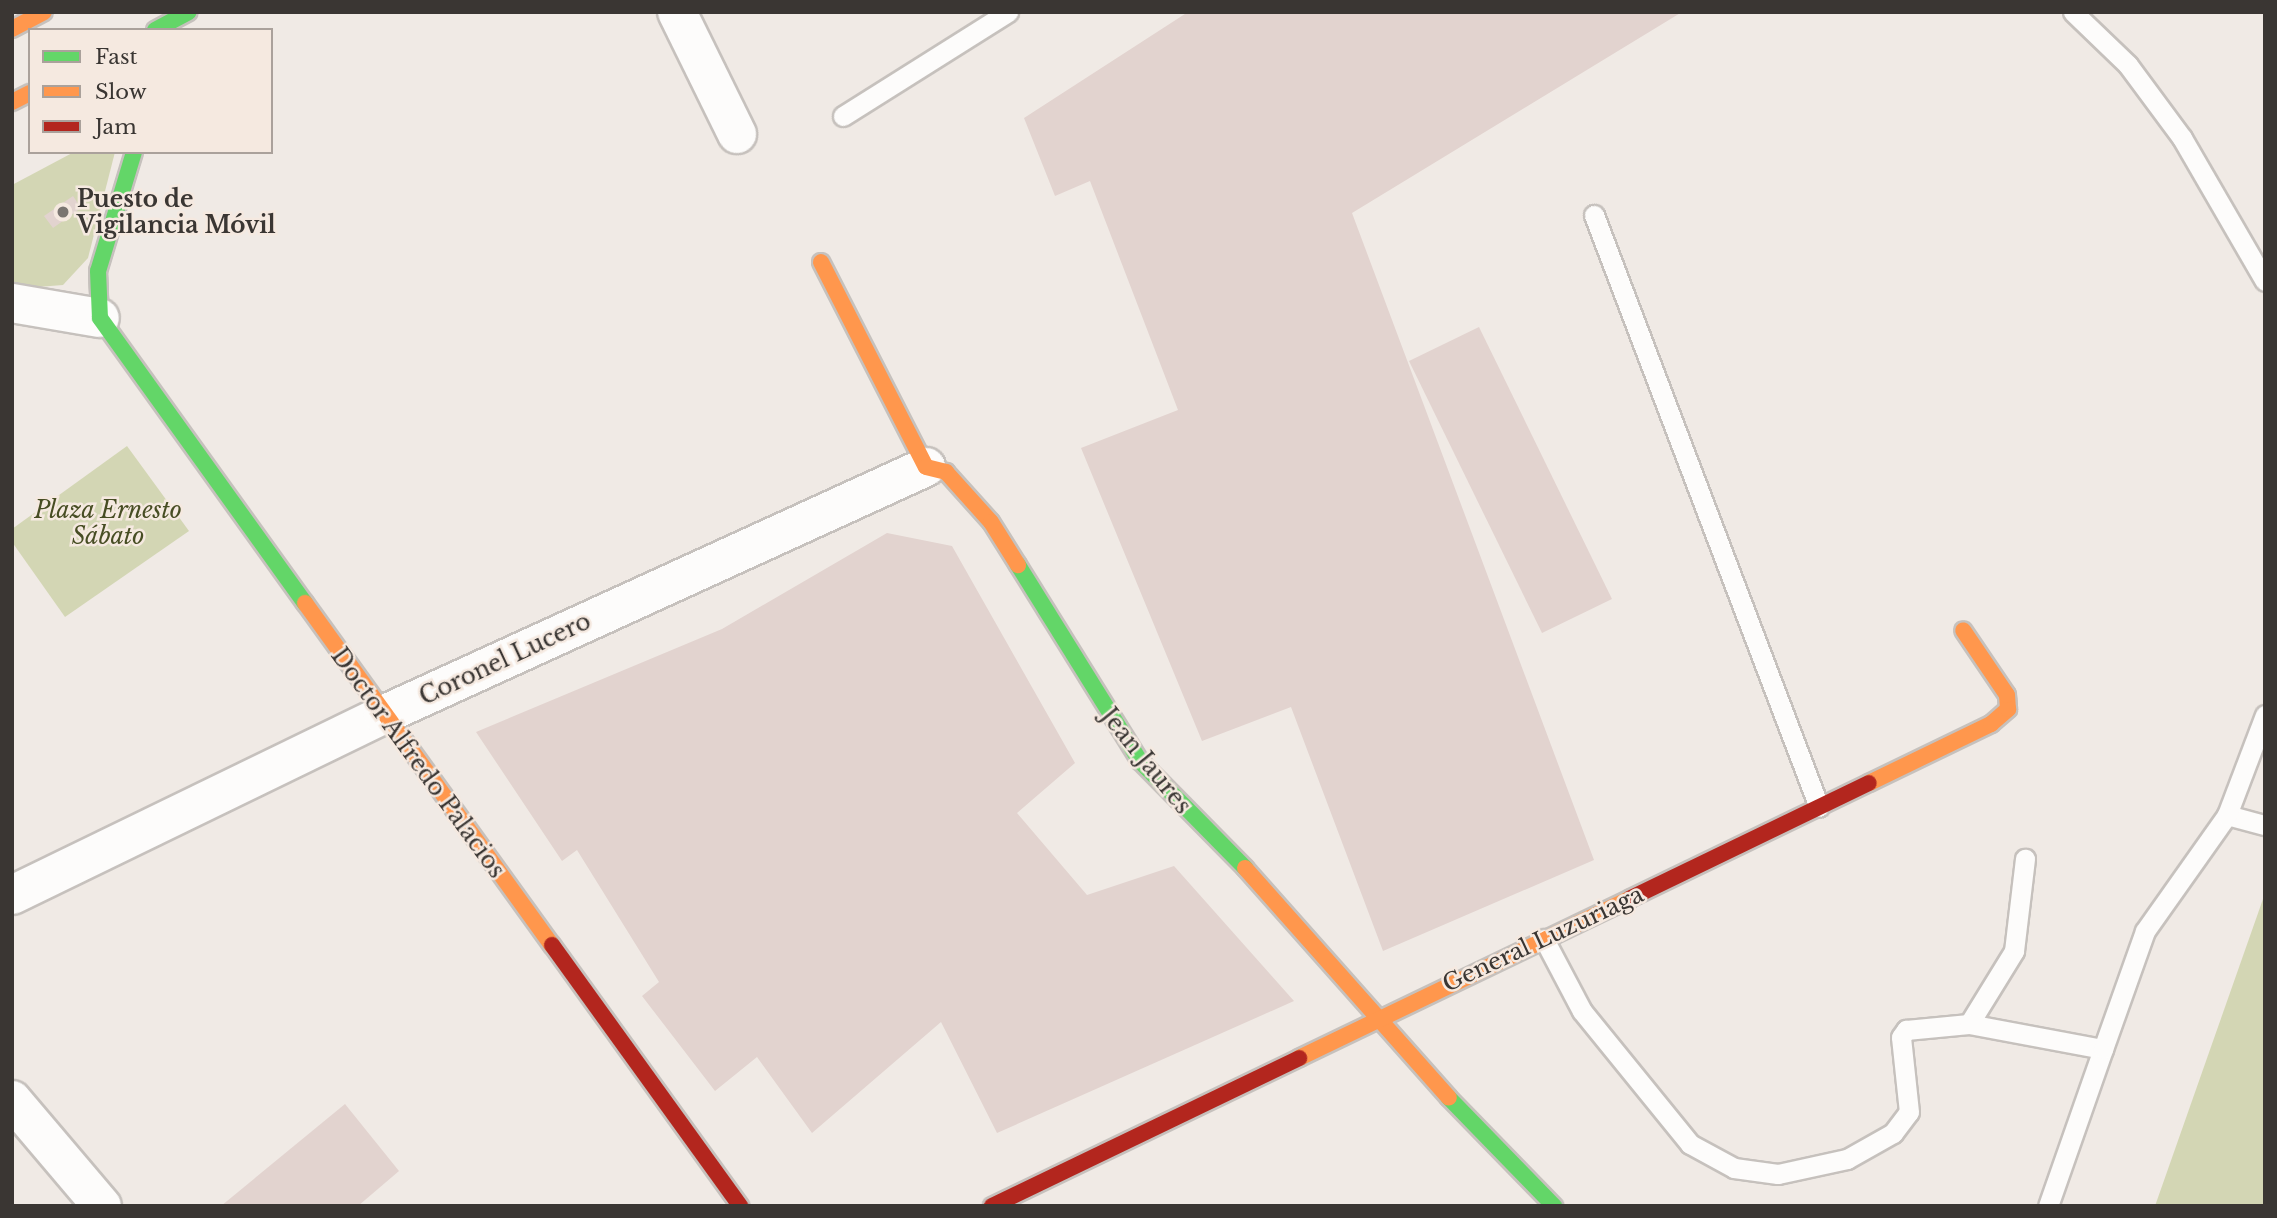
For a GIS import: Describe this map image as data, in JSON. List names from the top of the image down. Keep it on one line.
{"streets":{"street":["Coronel Lucero","Jean Jaures","Doctor Alfredo Palacios","General Luzuriaga"]},"crossings":[["Coronel Lucero","Jean Jaures"],["Coronel Lucero","Doctor Alfredo Palacios"],["Jean Jaures","General Luzuriaga"]],"parks":["Plaza Ernesto Sábato"],"places":["Puesto de Vigilancia Móvil"],"legend":["Fast","Slow","Jam"]}
